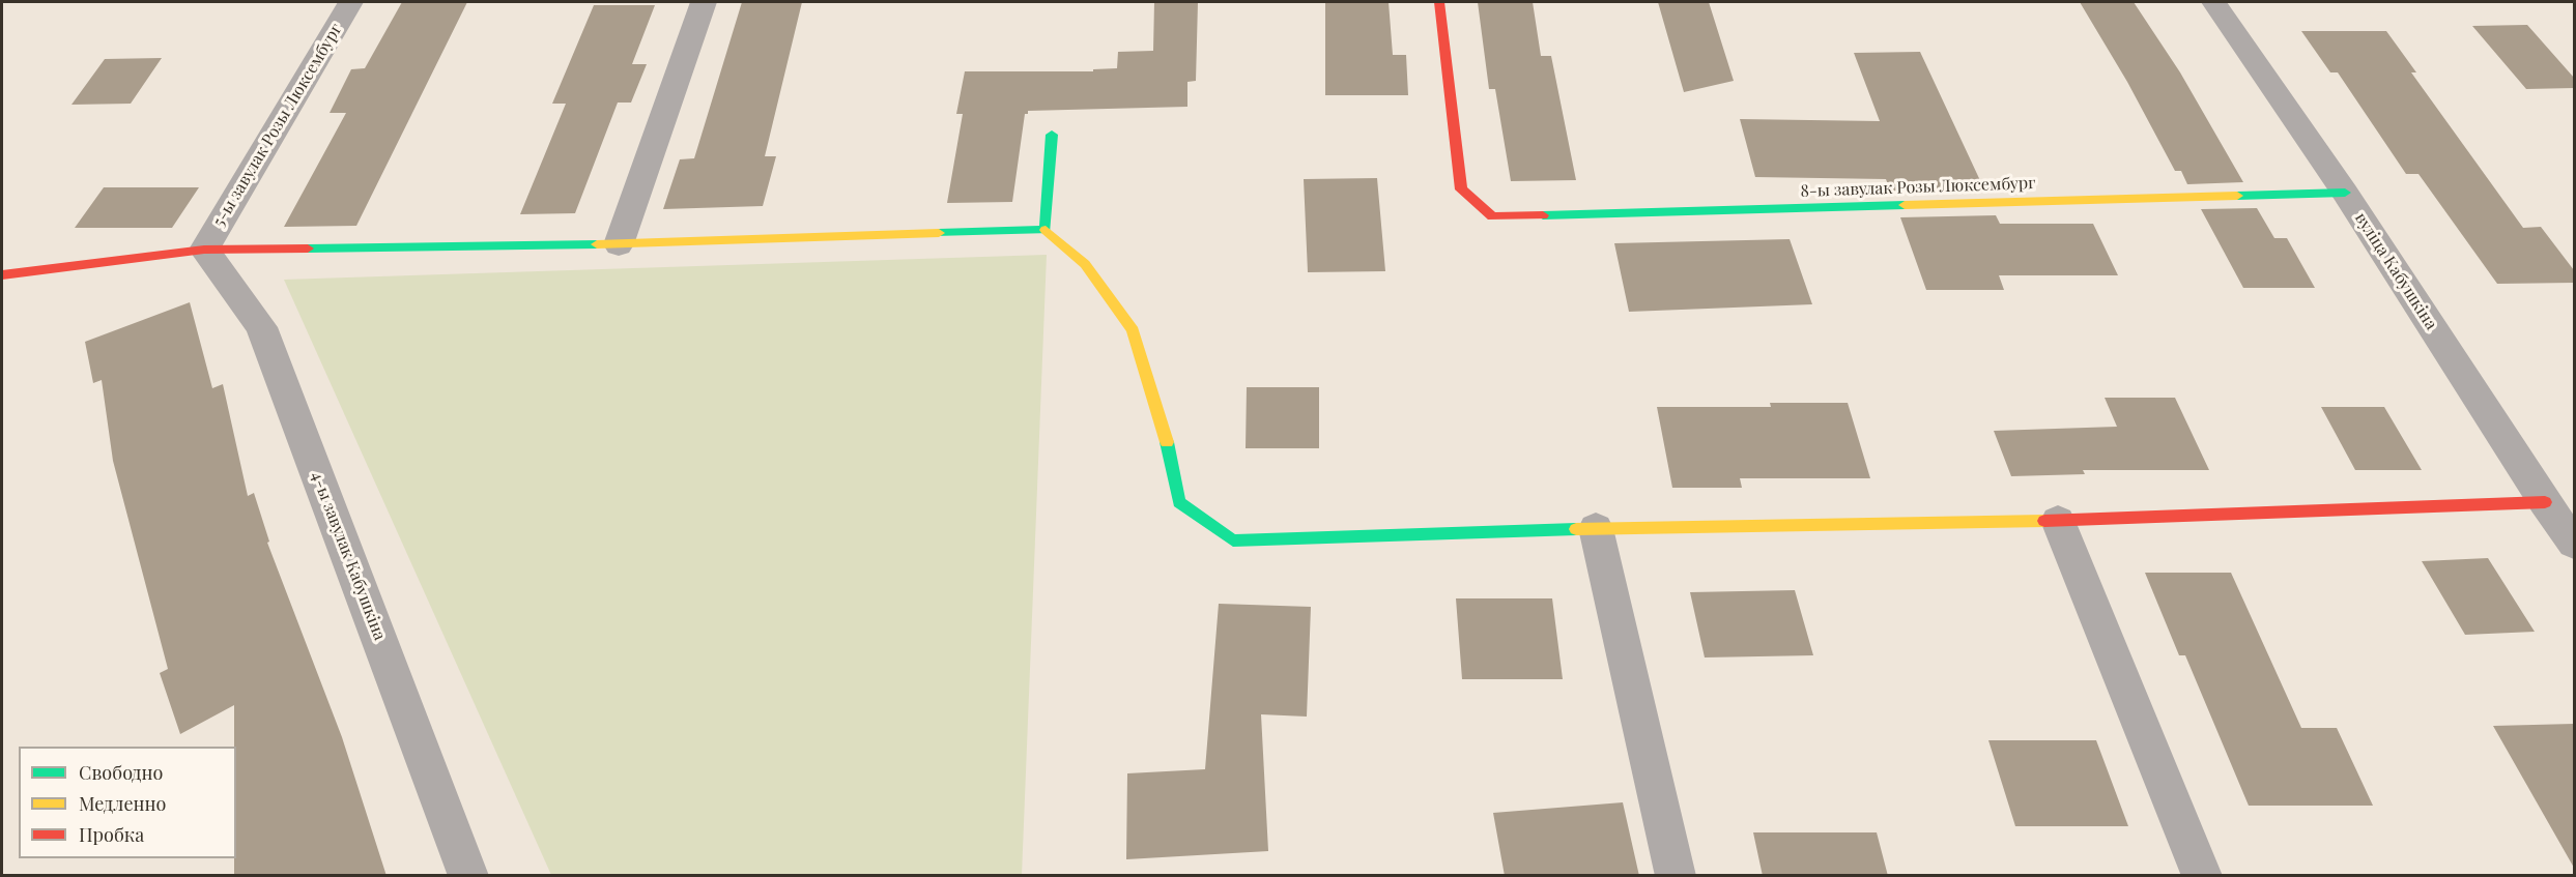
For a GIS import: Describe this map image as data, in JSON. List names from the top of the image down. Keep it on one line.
{"streets":{"street":["5-ы завулак Розы Люксембург","8-ы завулак Розы Люксембург","вуліца Кабушкіна","4-ы завулак Кабушкіна"]},"crossings":[["5-ы завулак Розы Люксембург","4-ы завулак Кабушкіна"],["8-ы завулак Розы Люксембург","вуліца Кабушкіна"]],"legend":["Свободно","Медленно","Пробка"]}
